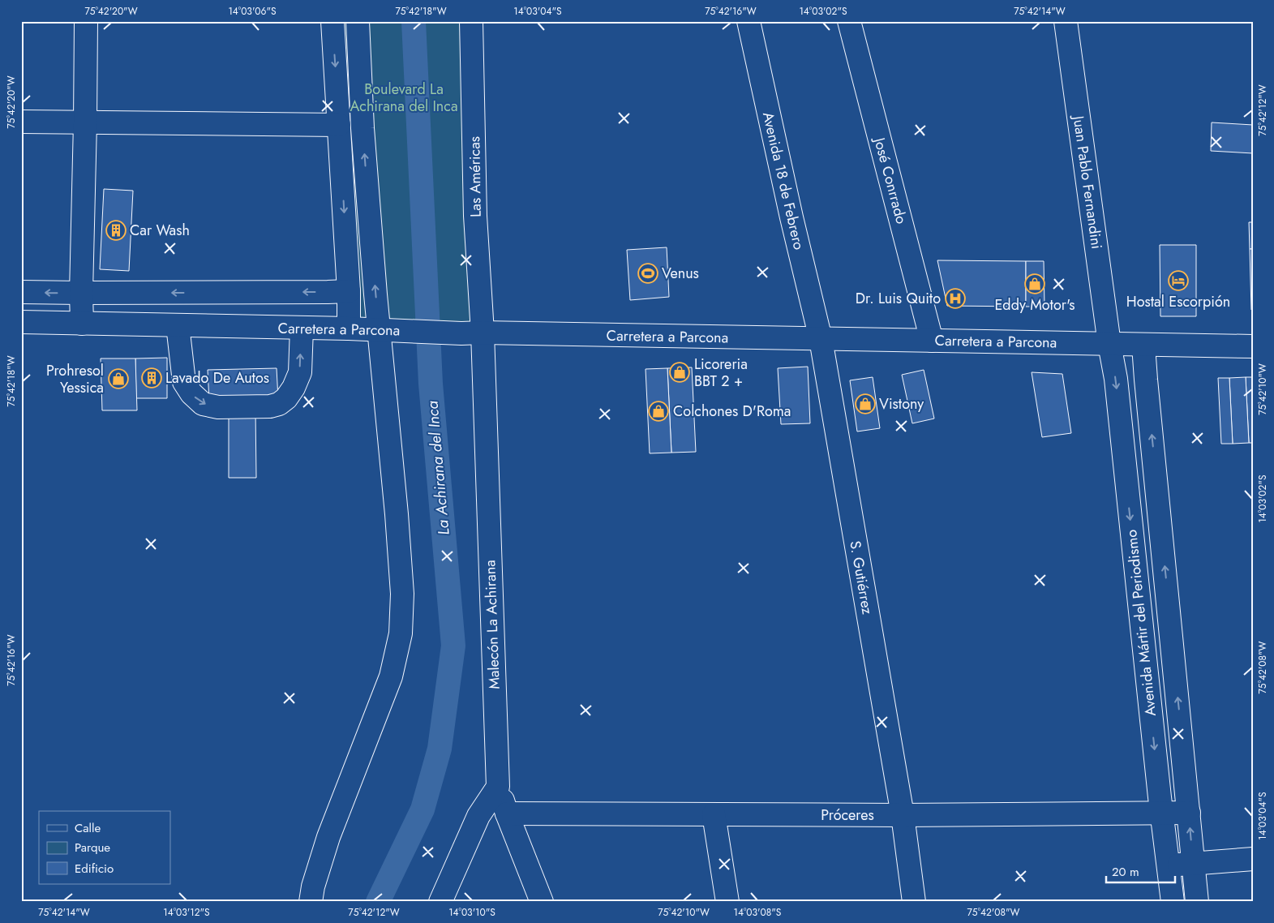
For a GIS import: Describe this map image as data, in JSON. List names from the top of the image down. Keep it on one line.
{"streets":{"street":["Las Américas","Avenida 18 de Febrero","José Conrrado","Juan Pablo Fernandini","Carretera a Parcona","S. Gutiérrez","Avenida Mártir del Periodismo","Malecón La Achirana","Próceres"]},"crossings":[["Las Américas","Carretera a Parcona"],["Las Américas","Malecón La Achirana"],["Avenida 18 de Febrero","Carretera a Parcona"],["Avenida 18 de Febrero","S. Gutiérrez"],["José Conrrado","Carretera a Parcona"],["Juan Pablo Fernandini","Carretera a Parcona"],["Juan Pablo Fernandini","Avenida Mártir del Periodismo"],["Carretera a Parcona","S. Gutiérrez"],["Carretera a Parcona","Avenida Mártir del Periodismo"],["Carretera a Parcona","Malecón La Achirana"],["S. Gutiérrez","Próceres"],["Avenida Mártir del Periodismo","Próceres"],["Malecón La Achirana","Próceres"]],"water":["La Achirana del Inca"],"parks":["Boulevard La Achirana del Inca"],"places":{"building":["Car Wash","Lavado De Autos"],"sports":["Venus"],"hotel":["Hostal Escorpión"],"shop":["Eddy Motor's","Licoreria BBT 2 +","Prohresol Yessica","Vistony","Colchones D'Roma"],"hospital":["Dr. Luis Quito"]},"legend":["Calle","Parque","Edificio"],"scale_bar":"20 m","coordinates":["75°42'20\"W","14°03'06\"S","75°42'18\"W","14°03'04\"S","75°42'16\"W","14°03'02\"S","75°42'14\"W","75°42'12\"W","75°42'10\"W","75°42'08\"W","14°03'12\"S","14°03'10\"S","14°03'08\"S"]}
